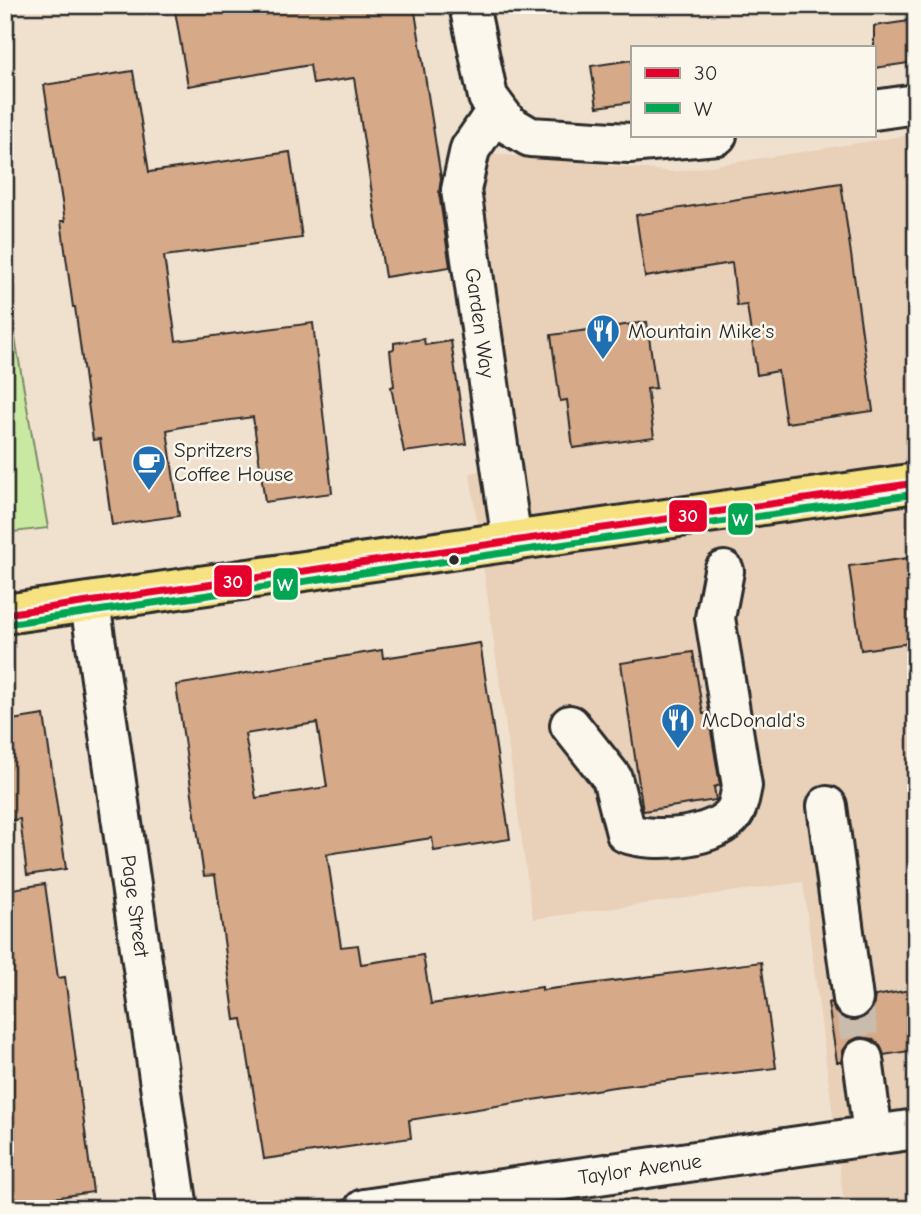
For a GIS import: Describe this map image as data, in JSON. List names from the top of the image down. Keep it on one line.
{"streets":{"street":["Garden Way","Page Street","Taylor Avenue"]},"places":{"restaurant":["Mountain Mike's","McDonald's"],"cafe":["Spritzers Coffee House"]},"lines":["transit line 30","transit line W"],"legend":["30","W"]}
